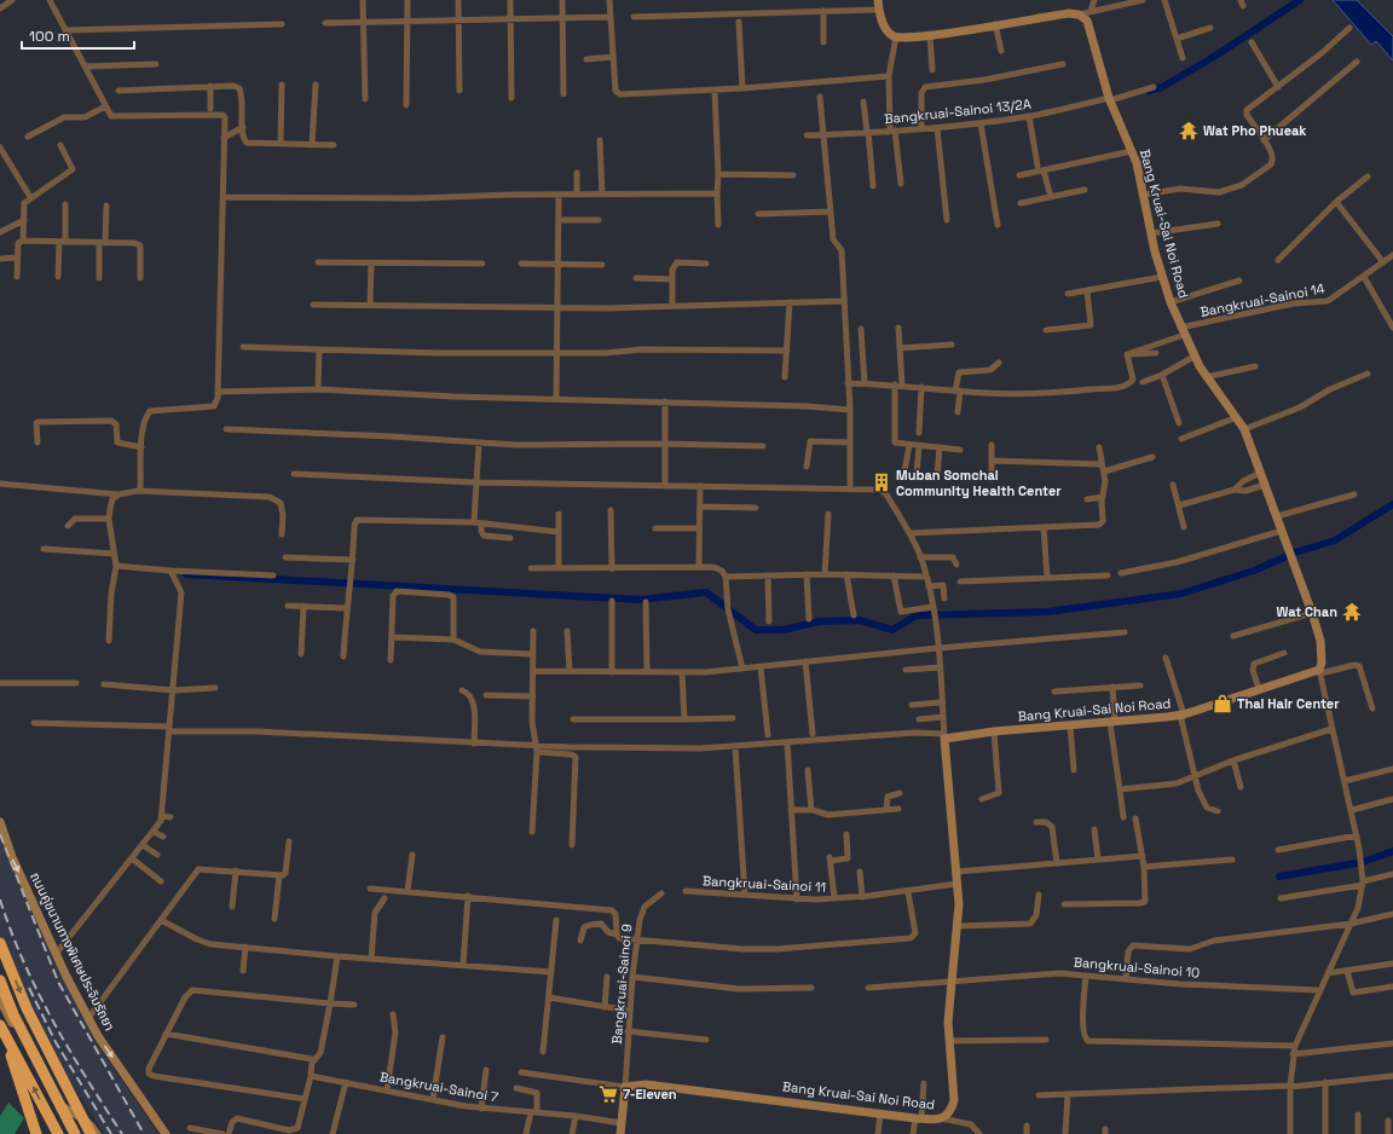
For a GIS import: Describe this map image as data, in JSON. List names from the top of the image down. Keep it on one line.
{"streets":{"main road":["Bang Kruai-Sai Noi Road","ถนนคู่ขนานทางพิเศษประจิมรัถยา"],"street":["Bangkruai-Sainoi 13/2A","Bangkruai-Sainoi 14","Bangkruai-Sainoi 11","Bangkruai-Sainoi 10","Bangkruai-Sainoi 9","Bangkruai-Sainoi 7"]},"crossings":[["Bangkruai-Sainoi 13/2A","Bang Kruai-Sai Noi Road"],["Bang Kruai-Sai Noi Road","Bangkruai-Sainoi 14"],["Bang Kruai-Sai Noi Road","Bangkruai-Sainoi 11"],["Bang Kruai-Sai Noi Road","Bangkruai-Sainoi 10"],["Bang Kruai-Sai Noi Road","Bangkruai-Sainoi 9"]],"places":{"temple":["Wat Pho Phueak","Wat Chan"],"building":["Muban Somchai Community Health Center"],"shop":["Thai Hair Center"],"supermarket":["7-Eleven"]},"scale_bar":"100 m"}
